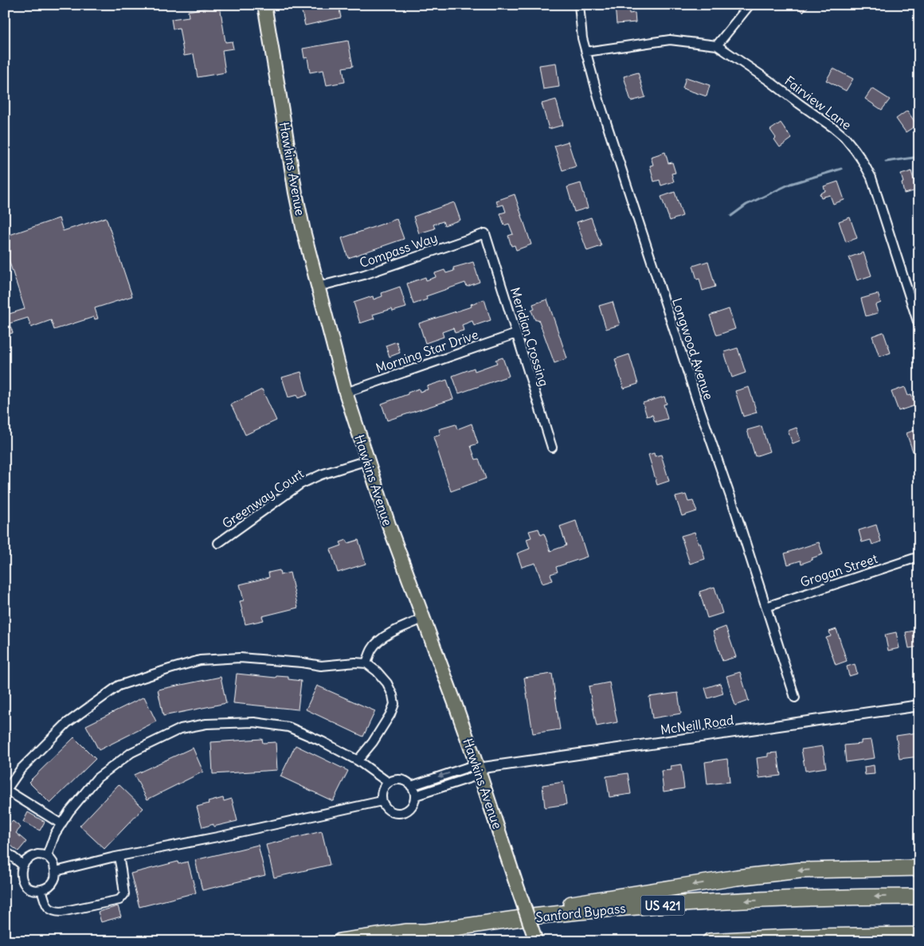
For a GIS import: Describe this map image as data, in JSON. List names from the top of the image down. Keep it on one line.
{"streets":{"highway":["US 421","Sanford Bypass"],"main road":["Hawkins Avenue"],"street":["Fairview Lane","Compass Way","Meridian Crossing","Longwood Avenue","Morning Star Drive","Greenway Court","Grogan Street","McNeill Road"]},"crossings":[["Fairview Lane","Longwood Avenue"],["Hawkins Avenue","Compass Way"],["Hawkins Avenue","Morning Star Drive"],["Hawkins Avenue","Greenway Court"],["Hawkins Avenue","McNeill Road"],["Compass Way","Meridian Crossing"],["Meridian Crossing","Morning Star Drive"],["Longwood Avenue","Grogan Street"]]}
